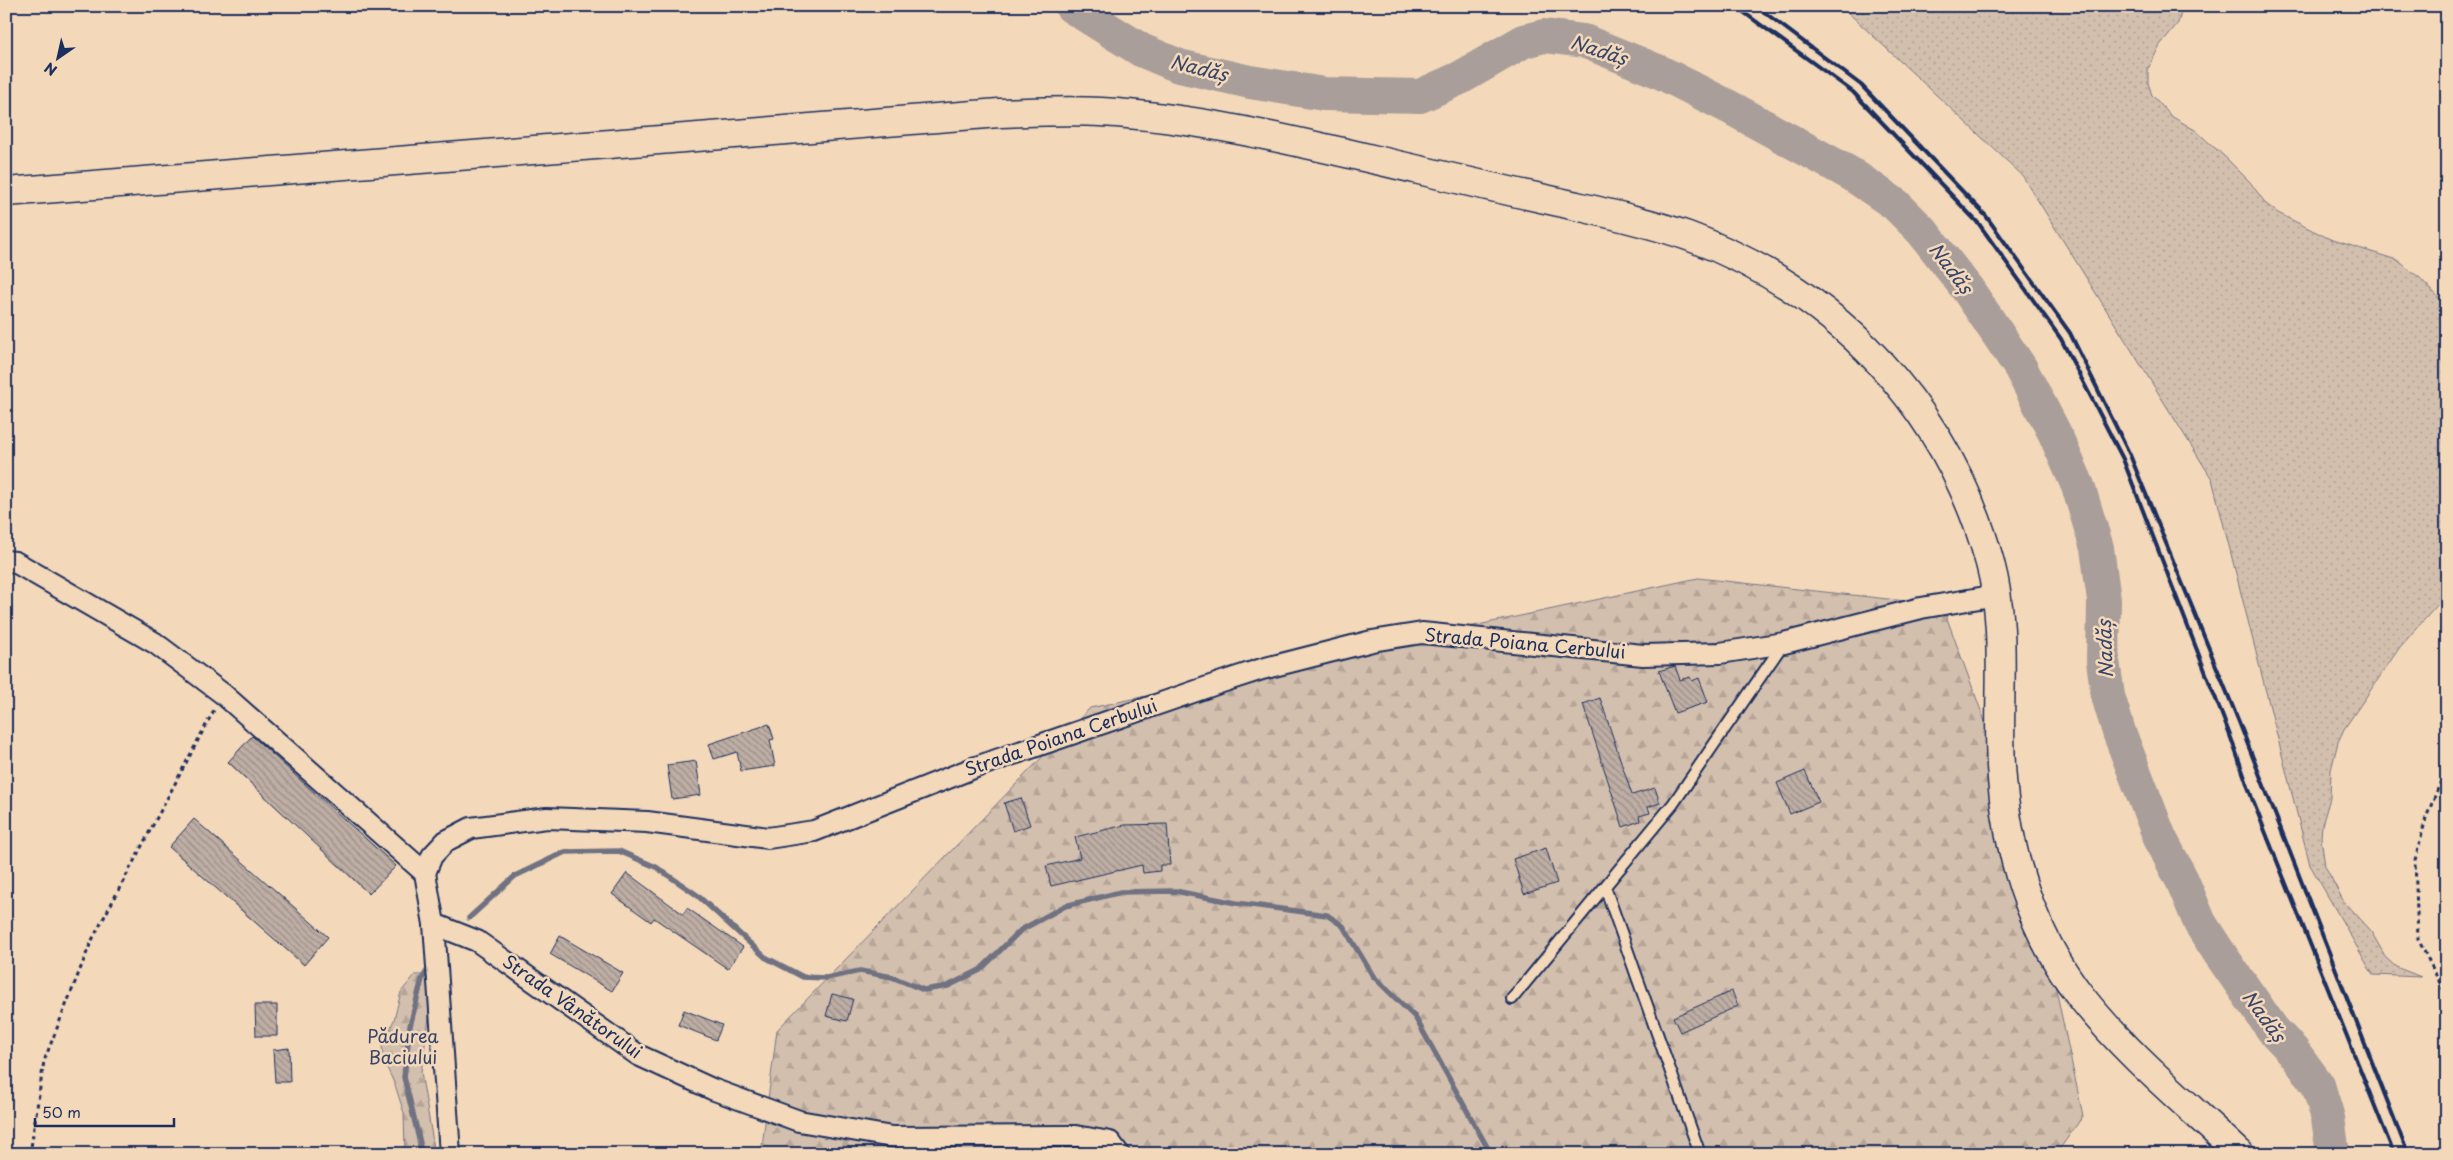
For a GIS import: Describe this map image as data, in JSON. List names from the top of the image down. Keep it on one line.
{"streets":{"street":["Strada Poiana Cerbului","Strada Vânătorului"]},"water":["Nadăș"],"parks":["Pădurea Baciului"],"scale_bar":"50 m","north":"bottom left"}
